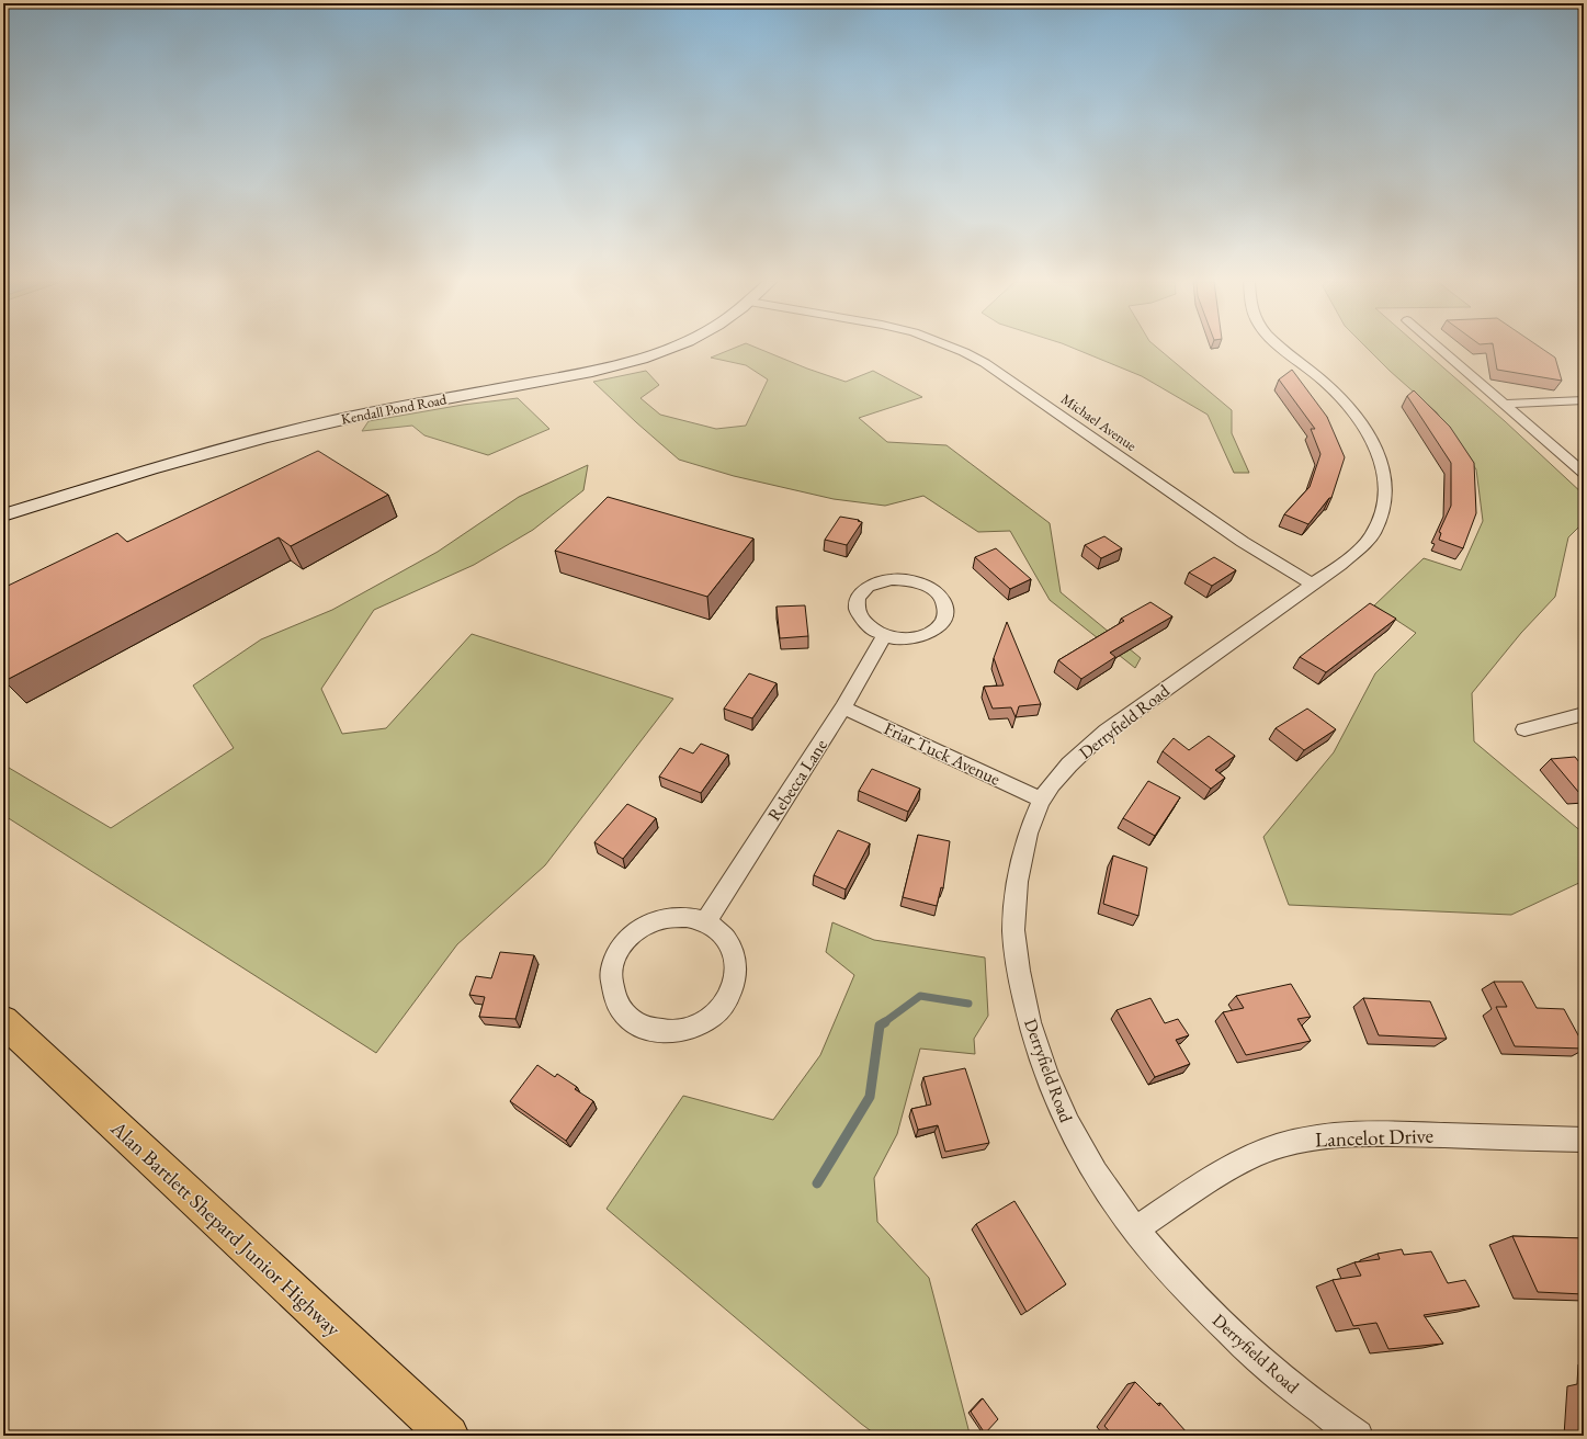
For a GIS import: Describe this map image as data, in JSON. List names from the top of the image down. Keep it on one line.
{"streets":{"highway":["Alan Bartlett Shepard Junior Highway"],"street":["Kendall Pond Road","Michael Avenue","Derryfield Road","Friar Tuck Avenue","Rebecca Lane","Lancelot Drive"]},"crossings":[["Michael Avenue","Derryfield Road"],["Derryfield Road","Friar Tuck Avenue"],["Derryfield Road","Lancelot Drive"],["Friar Tuck Avenue","Rebecca Lane"]]}
